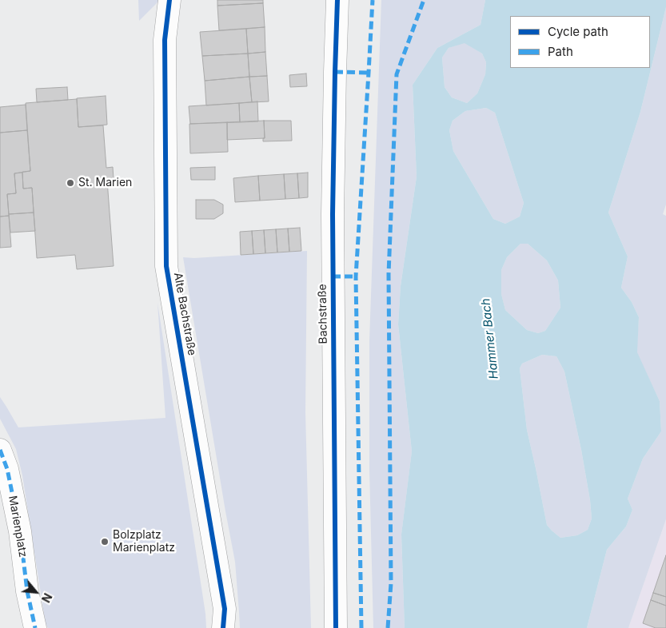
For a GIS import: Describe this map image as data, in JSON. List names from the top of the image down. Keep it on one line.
{"streets":{"street":["Alte Bachstraße","Bachstraße","Marienplatz"]},"water":["Hammer Bach"],"places":["St. Marien","Bolzplatz Marienplatz"],"legend":["Cycle path","Path"],"north":"bottom right"}
